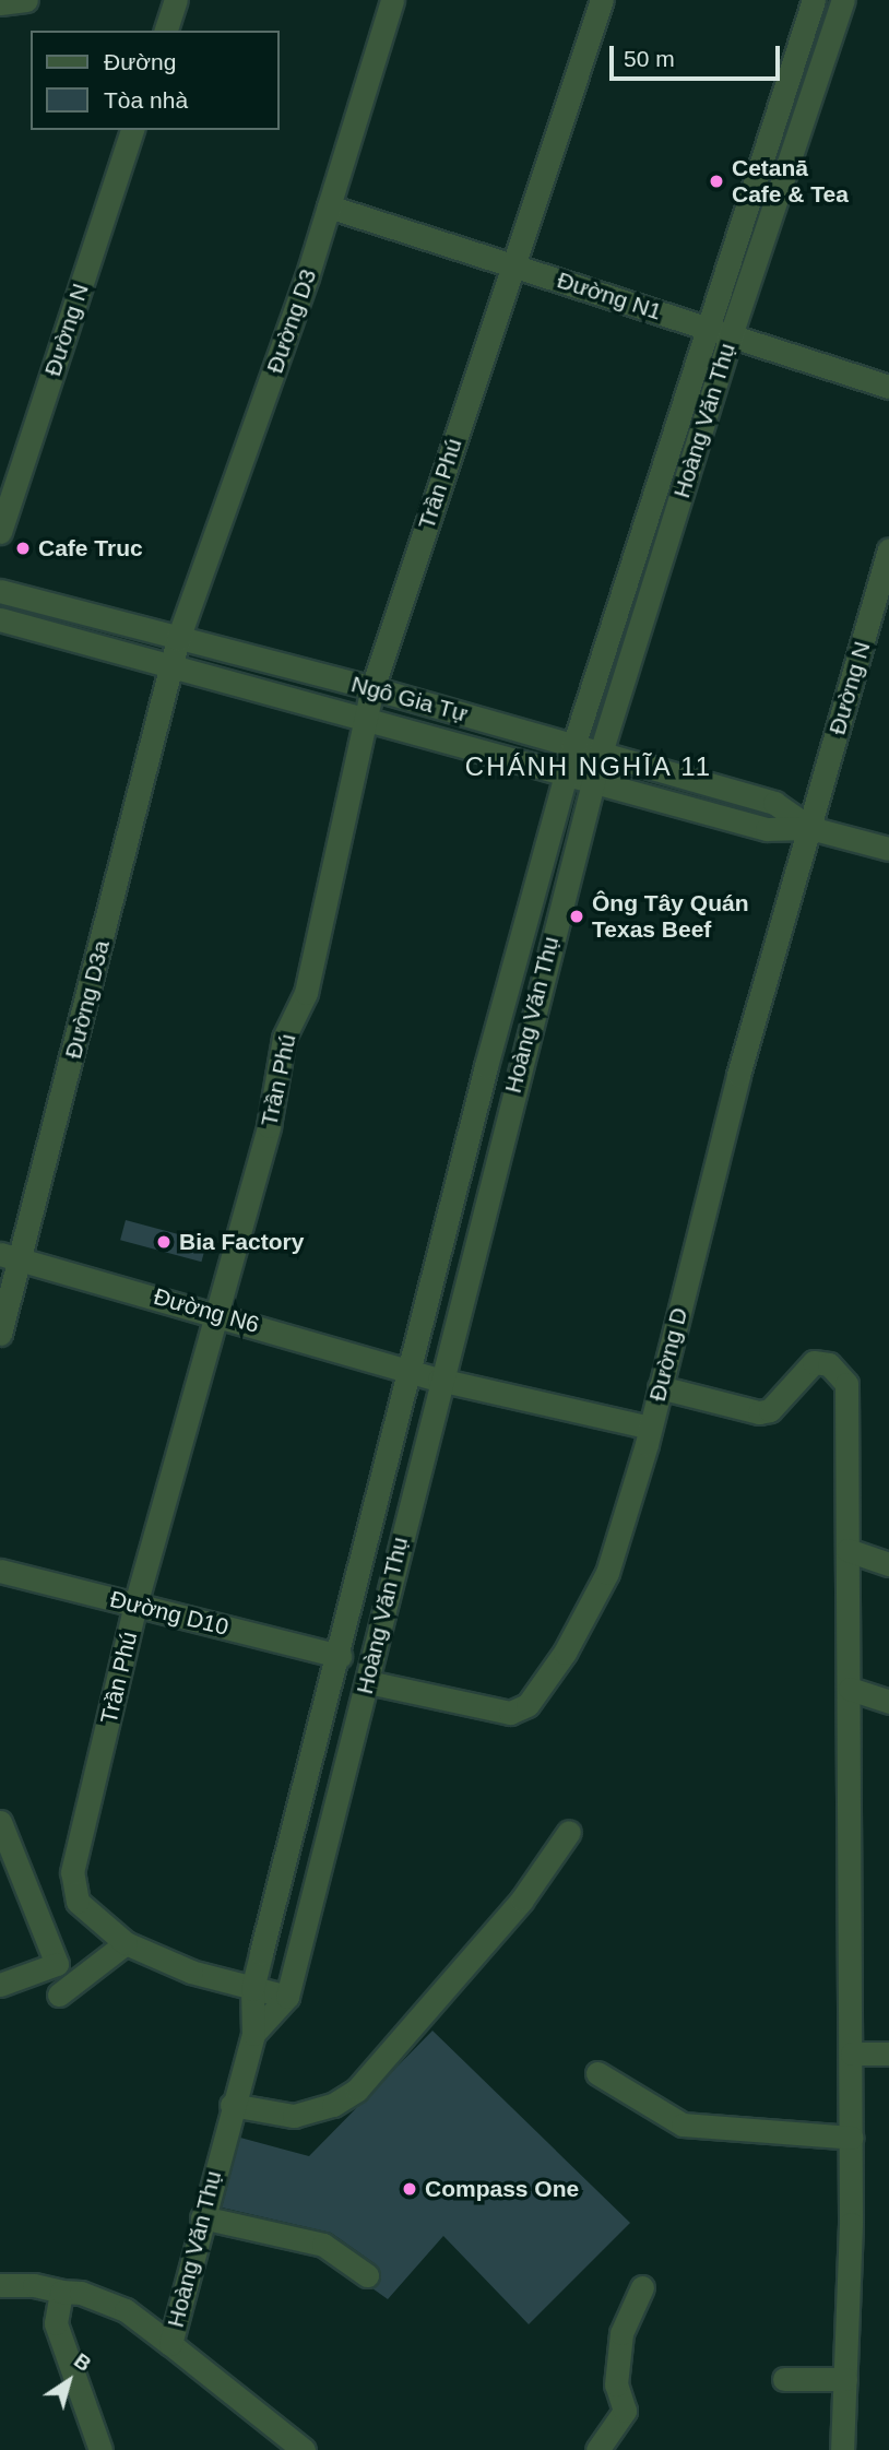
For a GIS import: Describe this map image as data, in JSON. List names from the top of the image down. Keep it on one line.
{"streets":{"street":["Đường N1","Đường D3","Đường N","Hoàng Văn Thụ","Trần Phú","Ngô Gia Tự","Đường D3a","Đường N6","Đường D","Đường D10"]},"crossings":[["Đường N1","Đường D3"],["Đường N1","Hoàng Văn Thụ"],["Đường N1","Trần Phú"],["Đường D3","Ngô Gia Tự"],["Đường D3","Đường D3a"],["Đường N","Ngô Gia Tự"],["Đường N","Đường D"],["Hoàng Văn Thụ","Trần Phú"],["Hoàng Văn Thụ","Ngô Gia Tự"],["Hoàng Văn Thụ","Đường N6"],["Hoàng Văn Thụ","Đường D"],["Hoàng Văn Thụ","Đường D10"],["Trần Phú","Ngô Gia Tự"],["Trần Phú","Đường N6"],["Trần Phú","Đường D10"],["Ngô Gia Tự","Đường D3a"],["Ngô Gia Tự","Đường D"],["Đường D3a","Đường N6"],["Đường N6","Đường D"]],"districts":["CHÁNH NGHĨA 11"],"places":["Cetanā Cafe & Tea","Cafe Truc","Ông Tây Quán Texas Beef","Bia Factory","Compass One"],"legend":["Đường","Tòa nhà"],"scale_bar":"50 m","north":"top right"}
